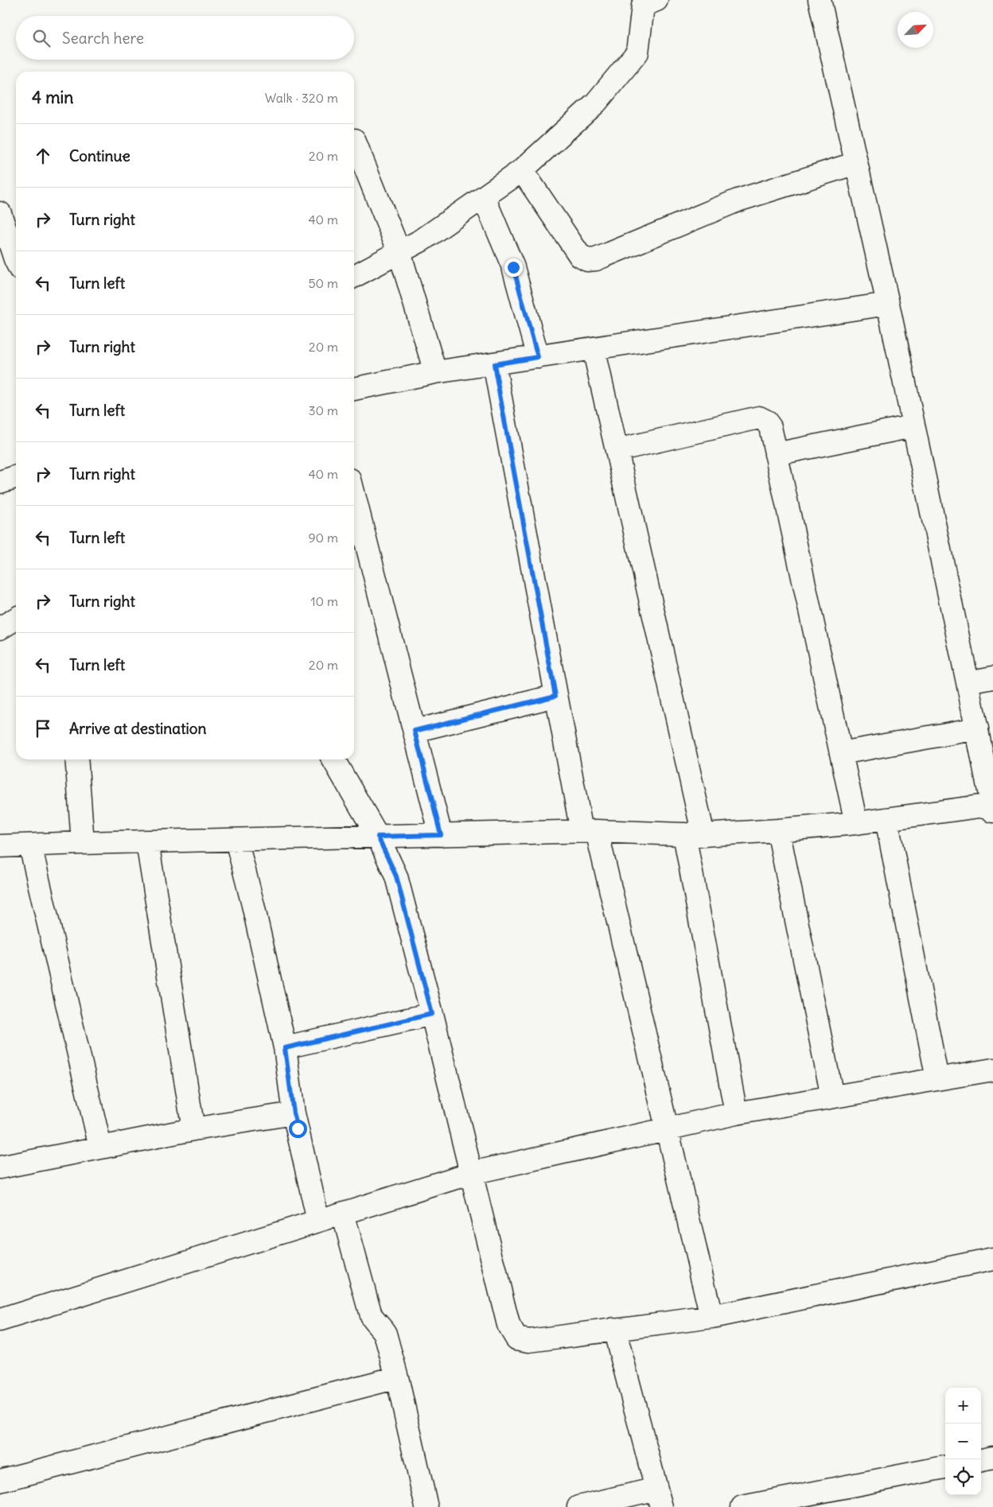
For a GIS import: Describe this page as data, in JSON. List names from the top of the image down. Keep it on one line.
{"north":"top right","page":{"search":"Search here","heading":["4 min","Walk · 320 m"],"list":[["Continue","20 m"],["Turn right","40 m"],["Turn left","50 m"],["Turn right","20 m"],["Turn left","30 m"],["Turn right","40 m"],["Turn left","90 m"],["Turn right","10 m"],["Turn left","20 m"],"Arrive at destination"],"map_buttons":["+","−"]}}
